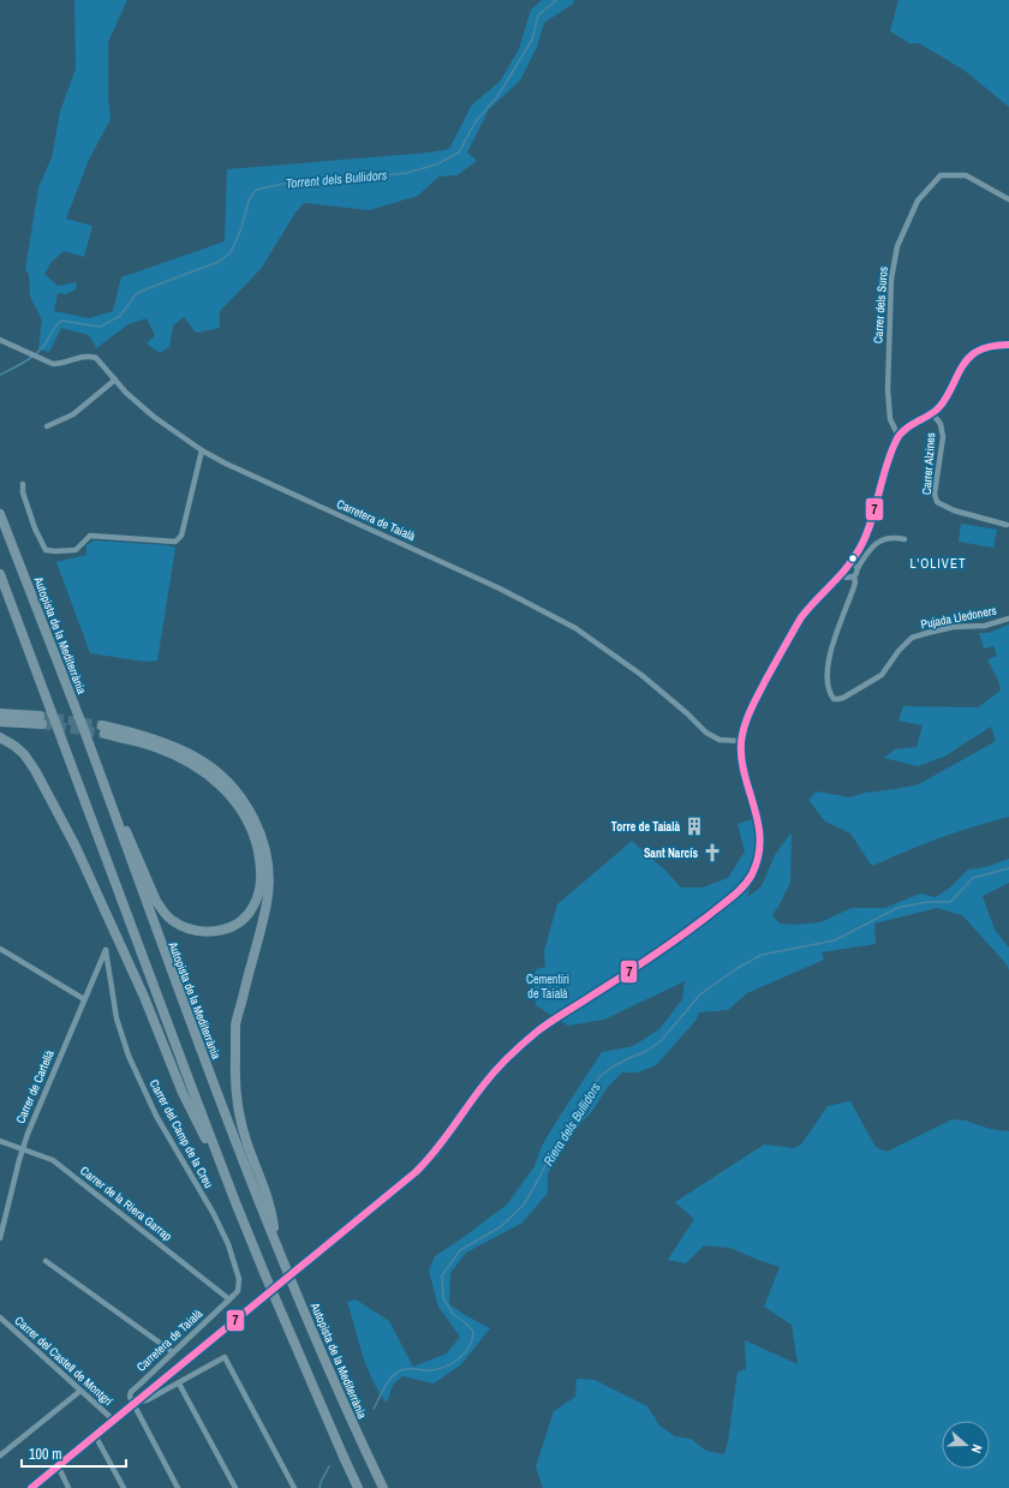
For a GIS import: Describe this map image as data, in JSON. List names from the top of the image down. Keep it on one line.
{"streets":{"highway":["Autopista de la Mediterrània"],"street":["Carrer dels Suros","Carrer Alzines","Carretera de Taialà","Pujada Lledoners","Carrer de Cartellà","Carrer del Camp de la Creu","Carrer de la Riera Garrap","Carrer del Castell de Montgrí"]},"crossings":[["Carretera de Taialà","Carrer del Camp de la Creu"],["Carretera de Taialà","Carrer de la Riera Garrap"],["Carretera de Taialà","Carrer del Castell de Montgrí"],["Carrer de Cartellà","Carrer del Camp de la Creu"],["Carrer de Cartellà","Carrer de la Riera Garrap"],["Carrer del Camp de la Creu","Carrer de la Riera Garrap"]],"districts":["L'OLIVET"],"water":["Torrent dels Bullidors","Riera dels Bullidors"],"parks":["Cementiri de Taialà"],"places":{"building":["Torre de Taialà"],"church":["Sant Narcís"]},"lines":["transit line 7"],"scale_bar":"100 m","north":"right"}
